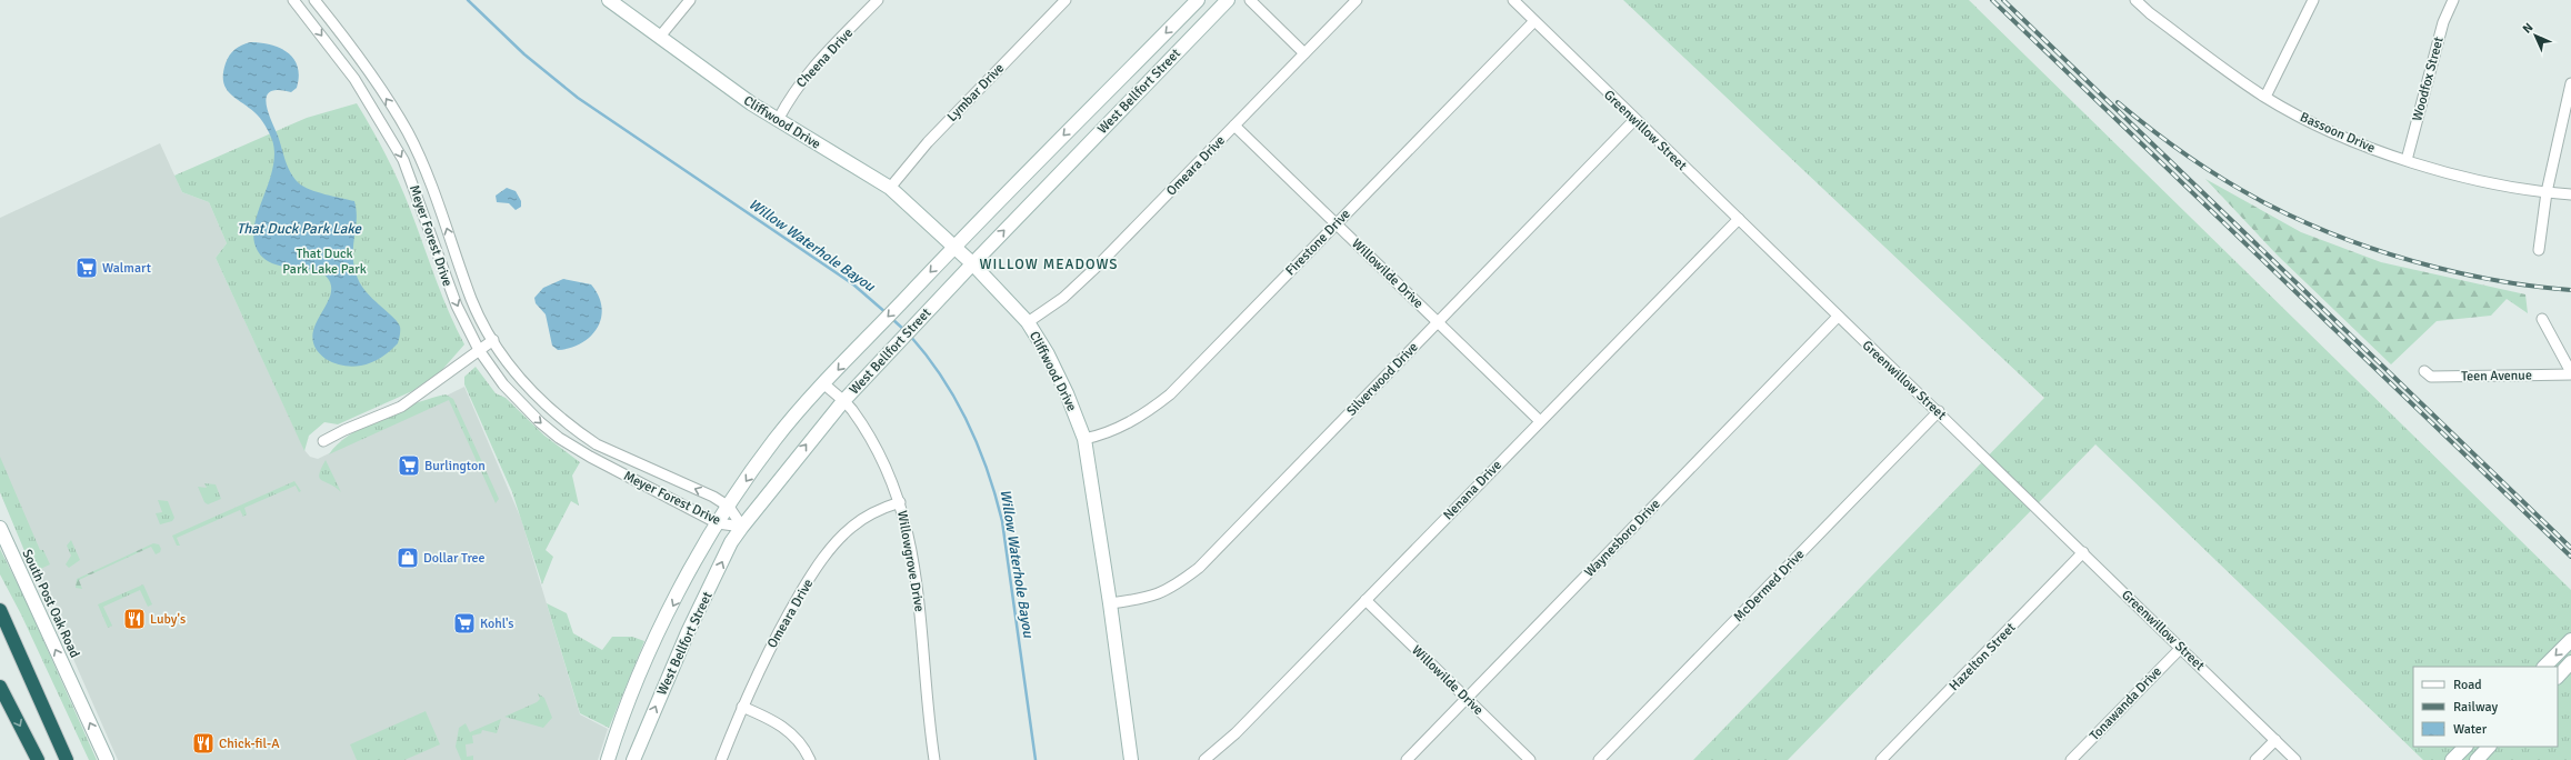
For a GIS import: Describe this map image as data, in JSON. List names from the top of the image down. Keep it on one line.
{"streets":{"main road":["West Bellfort Street","Cliffwood Drive","South Post Oak Road"],"street":["Cheena Drive","Woodfox Street","Lymbar Drive","Greenwillow Street","Bassoon Drive","Omeara Drive","Meyer Forest Drive","Firestone Drive","Willowilde Drive","Teen Avenue","Silverwood Drive","Nenana Drive","Waynesboro Drive","Willowgrove Drive","McDermed Drive","Hazelton Street","Tonawanda Drive"]},"crossings":[["Cheena Drive","Cliffwood Drive"],["Woodfox Street","Bassoon Drive"],["West Bellfort Street","Cliffwood Drive"],["West Bellfort Street","Meyer Forest Drive"],["West Bellfort Street","Willowgrove Drive"],["Lymbar Drive","Cliffwood Drive"],["Cliffwood Drive","Omeara Drive"],["Cliffwood Drive","Firestone Drive"],["Cliffwood Drive","Silverwood Drive"],["Greenwillow Street","Firestone Drive"],["Greenwillow Street","Silverwood Drive"],["Greenwillow Street","Nenana Drive"],["Greenwillow Street","Waynesboro Drive"],["Greenwillow Street","McDermed Drive"],["Greenwillow Street","Hazelton Street"],["Greenwillow Street","Tonawanda Drive"],["Omeara Drive","Willowilde Drive"],["Omeara Drive","Willowgrove Drive"],["Firestone Drive","Willowilde Drive"],["Willowilde Drive","Silverwood Drive"],["Willowilde Drive","Nenana Drive"],["Willowilde Drive","Waynesboro Drive"]],"one_way":["South Post Oak Road"],"districts":["WILLOW MEADOWS"],"water":["That Duck Park Lake","Willow Waterhole Bayou"],"parks":["That Duck Park Lake Park"],"places":{"supermarket":["Walmart","Burlington","Kohl's"],"shop":["Dollar Tree"],"restaurant":["Luby's","Chick-fil-A"]},"legend":["Road","Railway","Water"],"north":"top left"}
